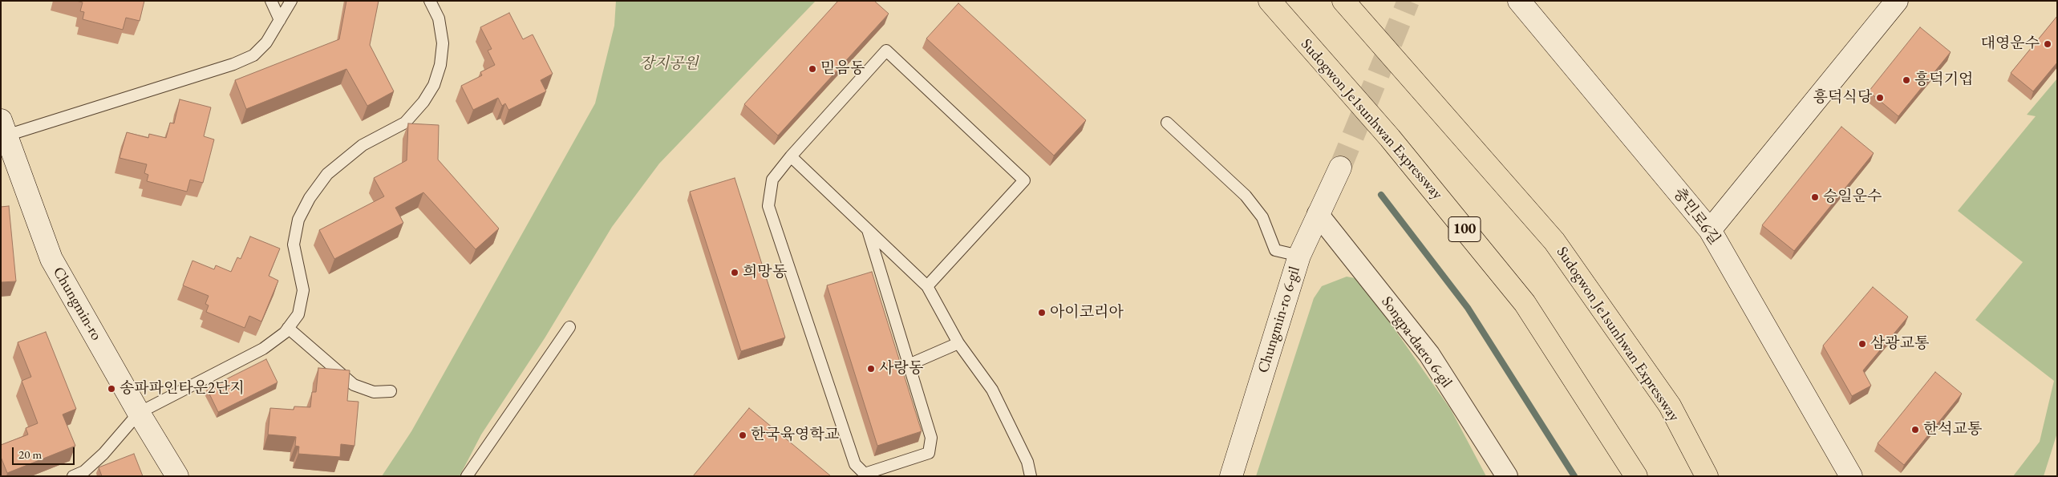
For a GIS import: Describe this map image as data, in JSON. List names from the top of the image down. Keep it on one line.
{"streets":{"highway":["Sudogwon Je1sunhwan Expressway","100"],"street":["충민로6길","Chungmin-ro","Chungmin-ro 6-gil","Songpa-daero 6-gil"]},"crossings":[["Chungmin-ro 6-gil","Songpa-daero 6-gil"]],"parks":["장지공원"],"places":["대영운수","믿음동","흥덕기업","흥덕식당","승일운수","희망동","아이코리아","삼광교통","사랑동","송파파인타운2단지","한석교통","한국육영학교"],"scale_bar":"20 m"}
